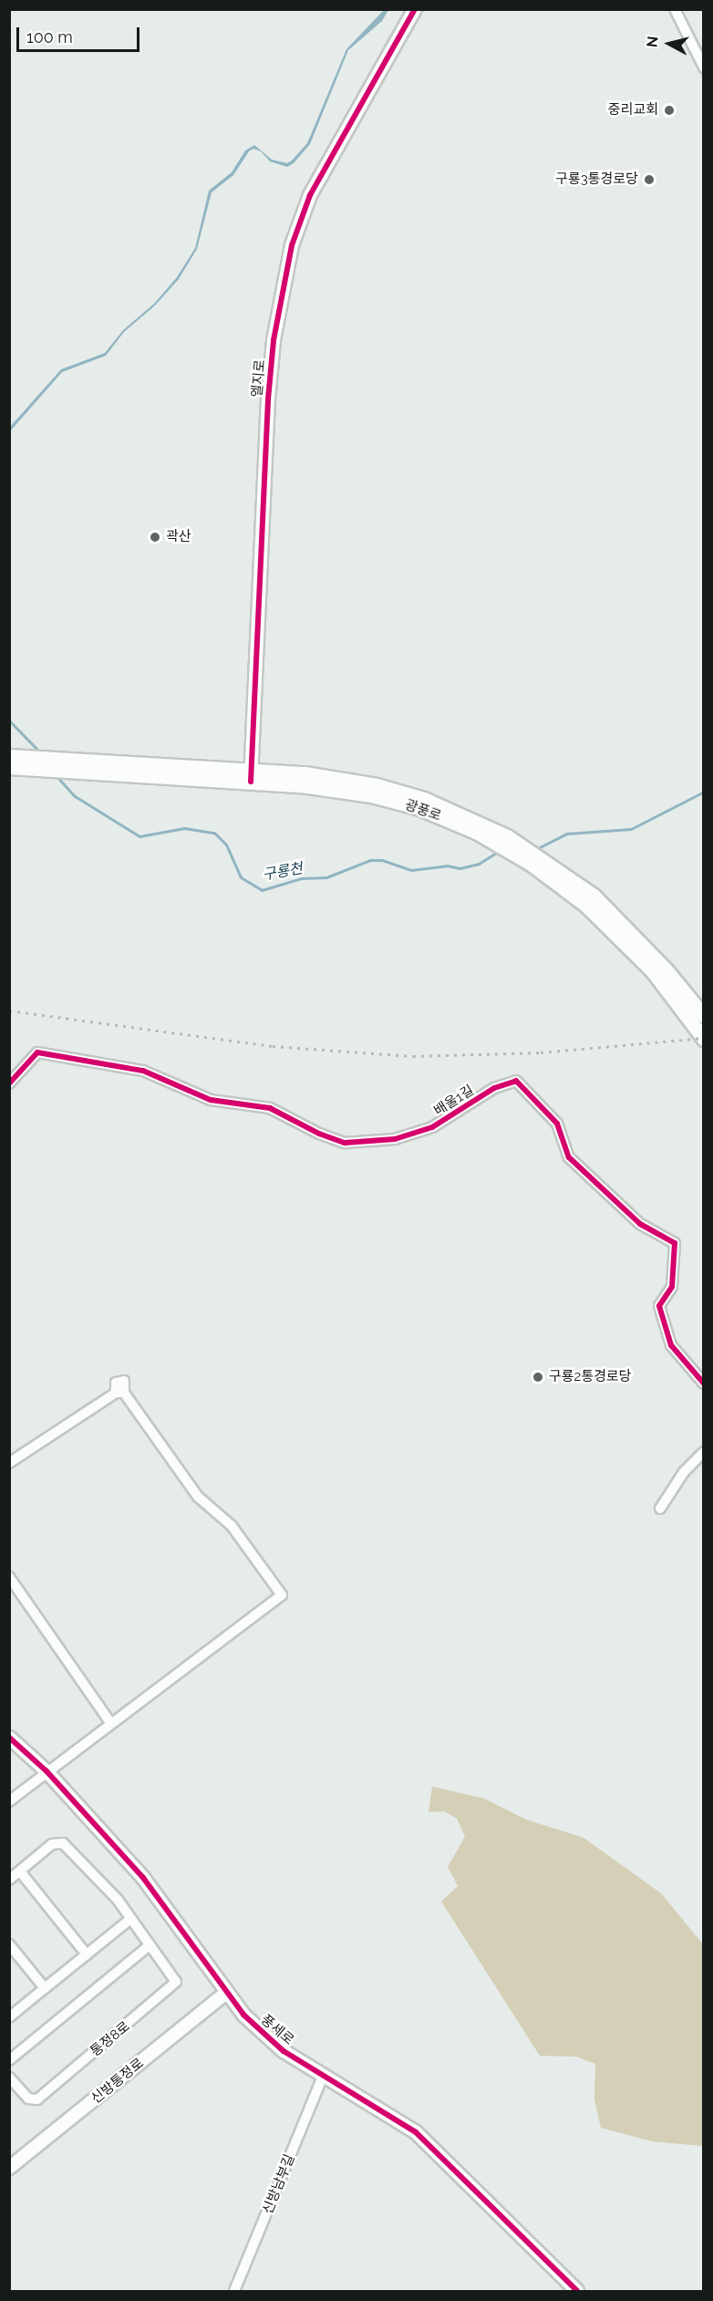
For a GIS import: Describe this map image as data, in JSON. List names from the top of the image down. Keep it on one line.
{"streets":{"main road":["광풍로"],"street":["엘지로","배울1길","풍세로","통정8로","신방통정로","신방남부길"]},"crossings":[["엘지로","광풍로"],["풍세로","신방통정로"],["풍세로","신방남부길"]],"water":["구룡천"],"places":["중리교회","구룡3통경로당","곽산","구룡2통경로당"],"scale_bar":"100 m","north":"left"}
